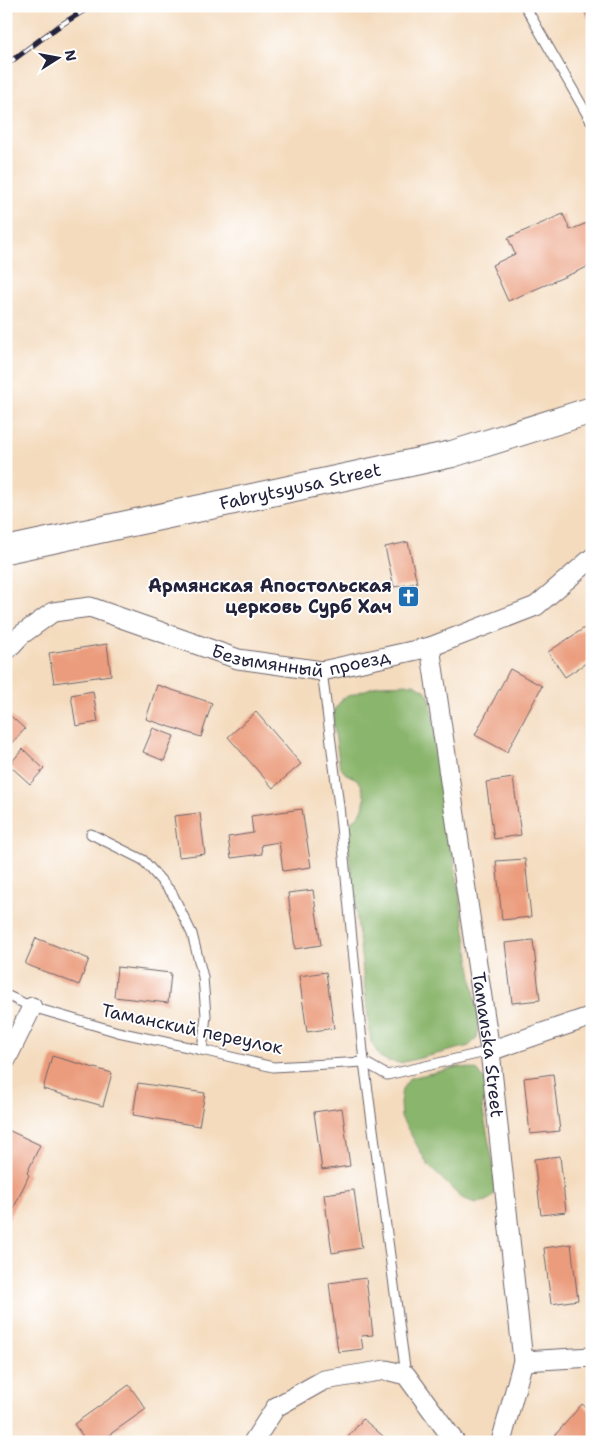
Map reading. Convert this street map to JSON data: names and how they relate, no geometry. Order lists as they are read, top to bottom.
{
  "streets": {
    "main road": ["Fabrytsyusa Street"],
    "street": ["Безымянный проезд", "Tamanska Street"],
    "lane": ["Таманский переулок"]
  },
  "crossings": [
    ["Безымянный проезд", "Tamanska Street"]
  ],
  "places": {
    "church": ["Армянская Апостольская церковь Сурб Хач"]
  },
  "north": "right"
}
